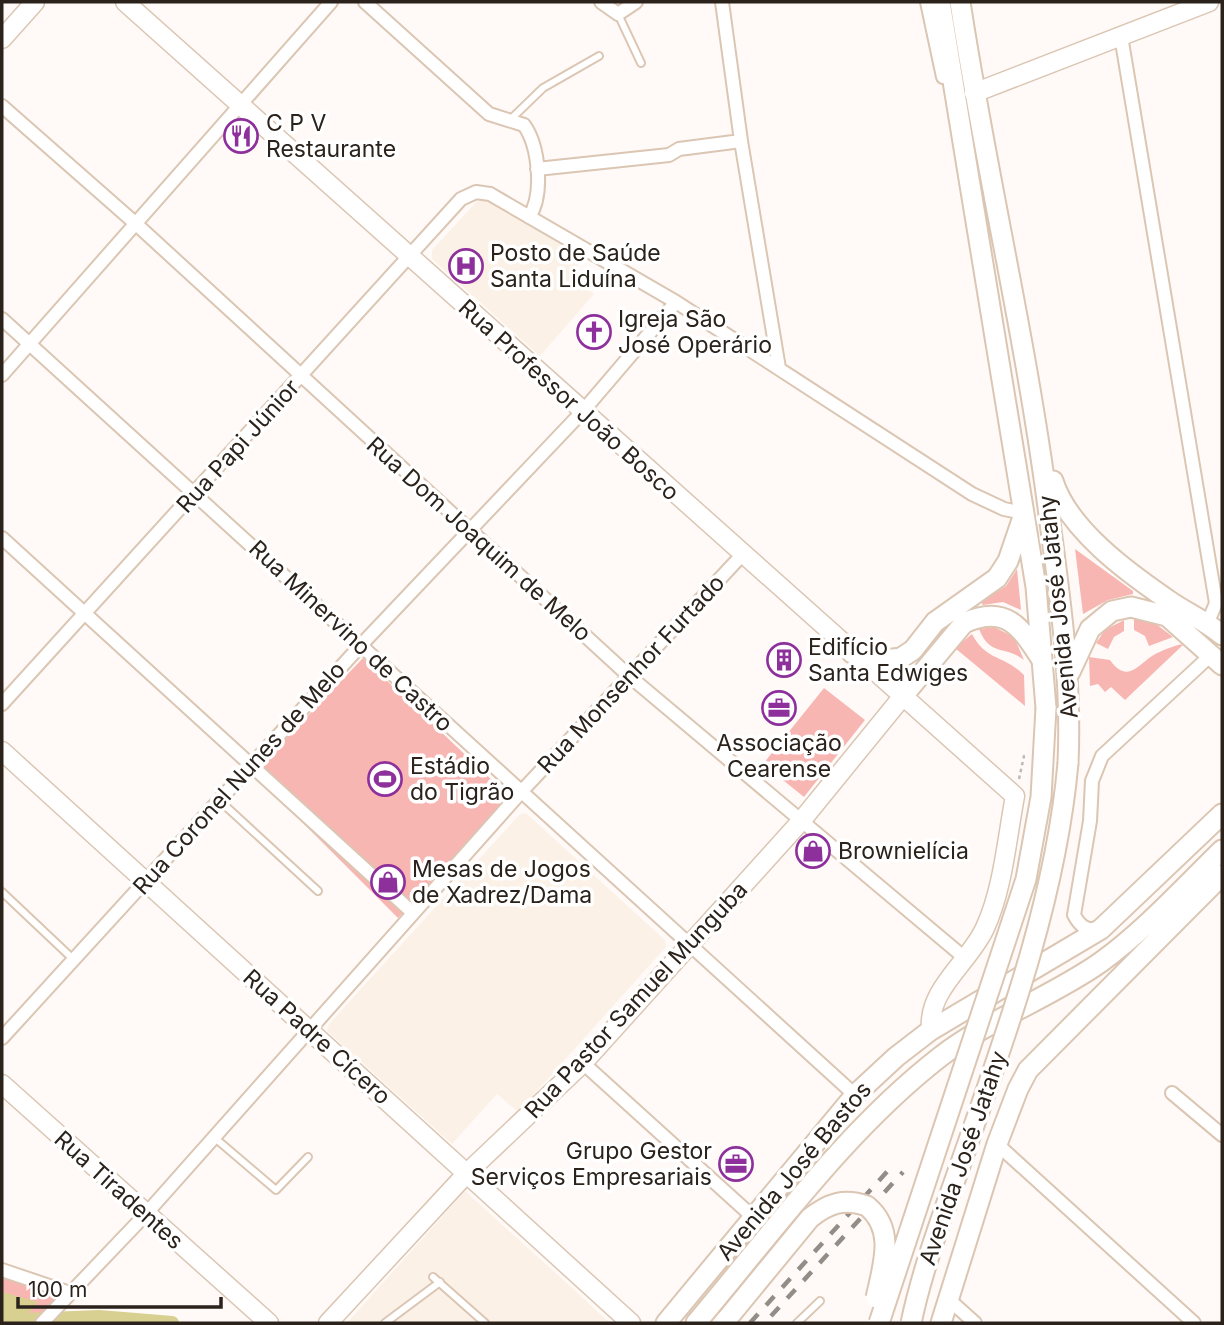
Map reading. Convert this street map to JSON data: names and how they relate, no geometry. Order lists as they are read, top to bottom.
{
  "streets": {
    "main road": ["Avenida José Jatahy", "Avenida José Bastos"],
    "street": [
      "Rua Professor João Bosco",
      "Rua Papi Júnior",
      "Rua Dom Joaquim de Melo",
      "Rua Minervino de Castro",
      "Rua Monsenhor Furtado",
      "Rua Coronel Nunes de Melo",
      "Rua Pastor Samuel Munguba",
      "Rua Padre Cícero",
      "Rua Tiradentes"
    ]
  },
  "crossings": [
    ["Rua Professor João Bosco", "Rua Papi Júnior"],
    ["Rua Professor João Bosco", "Rua Monsenhor Furtado"],
    ["Rua Professor João Bosco", "Rua Coronel Nunes de Melo"],
    ["Rua Professor João Bosco", "Rua Pastor Samuel Munguba"],
    ["Rua Papi Júnior", "Rua Dom Joaquim de Melo"],
    ["Rua Papi Júnior", "Rua Minervino de Castro"],
    ["Rua Dom Joaquim de Melo", "Rua Monsenhor Furtado"],
    ["Rua Dom Joaquim de Melo", "Rua Coronel Nunes de Melo"],
    ["Rua Dom Joaquim de Melo", "Rua Pastor Samuel Munguba"],
    ["Rua Minervino de Castro", "Rua Monsenhor Furtado"],
    ["Rua Minervino de Castro", "Rua Coronel Nunes de Melo"],
    ["Rua Minervino de Castro", "Rua Pastor Samuel Munguba"],
    ["Rua Minervino de Castro", "Avenida José Bastos"],
    ["Rua Monsenhor Furtado", "Rua Padre Cícero"],
    ["Rua Monsenhor Furtado", "Rua Tiradentes"],
    ["Rua Coronel Nunes de Melo", "Rua Padre Cícero"],
    ["Rua Pastor Samuel Munguba", "Rua Padre Cícero"]
  ],
  "places": {
    "restaurant": ["C P V Restaurante"],
    "hospital": ["Posto de Saúde Santa Liduína"],
    "church": ["Igreja São José Operário"],
    "building": ["Edifício Santa Edwiges"],
    "office": ["Associação Cearense", "Grupo Gestor Serviços Empresariais"],
    "sports": ["Estádio do Tigrão"],
    "shop": ["Brownielícia", "Mesas de Jogos de Xadrez/Dama"]
  },
  "scale_bar": "100 m"
}
